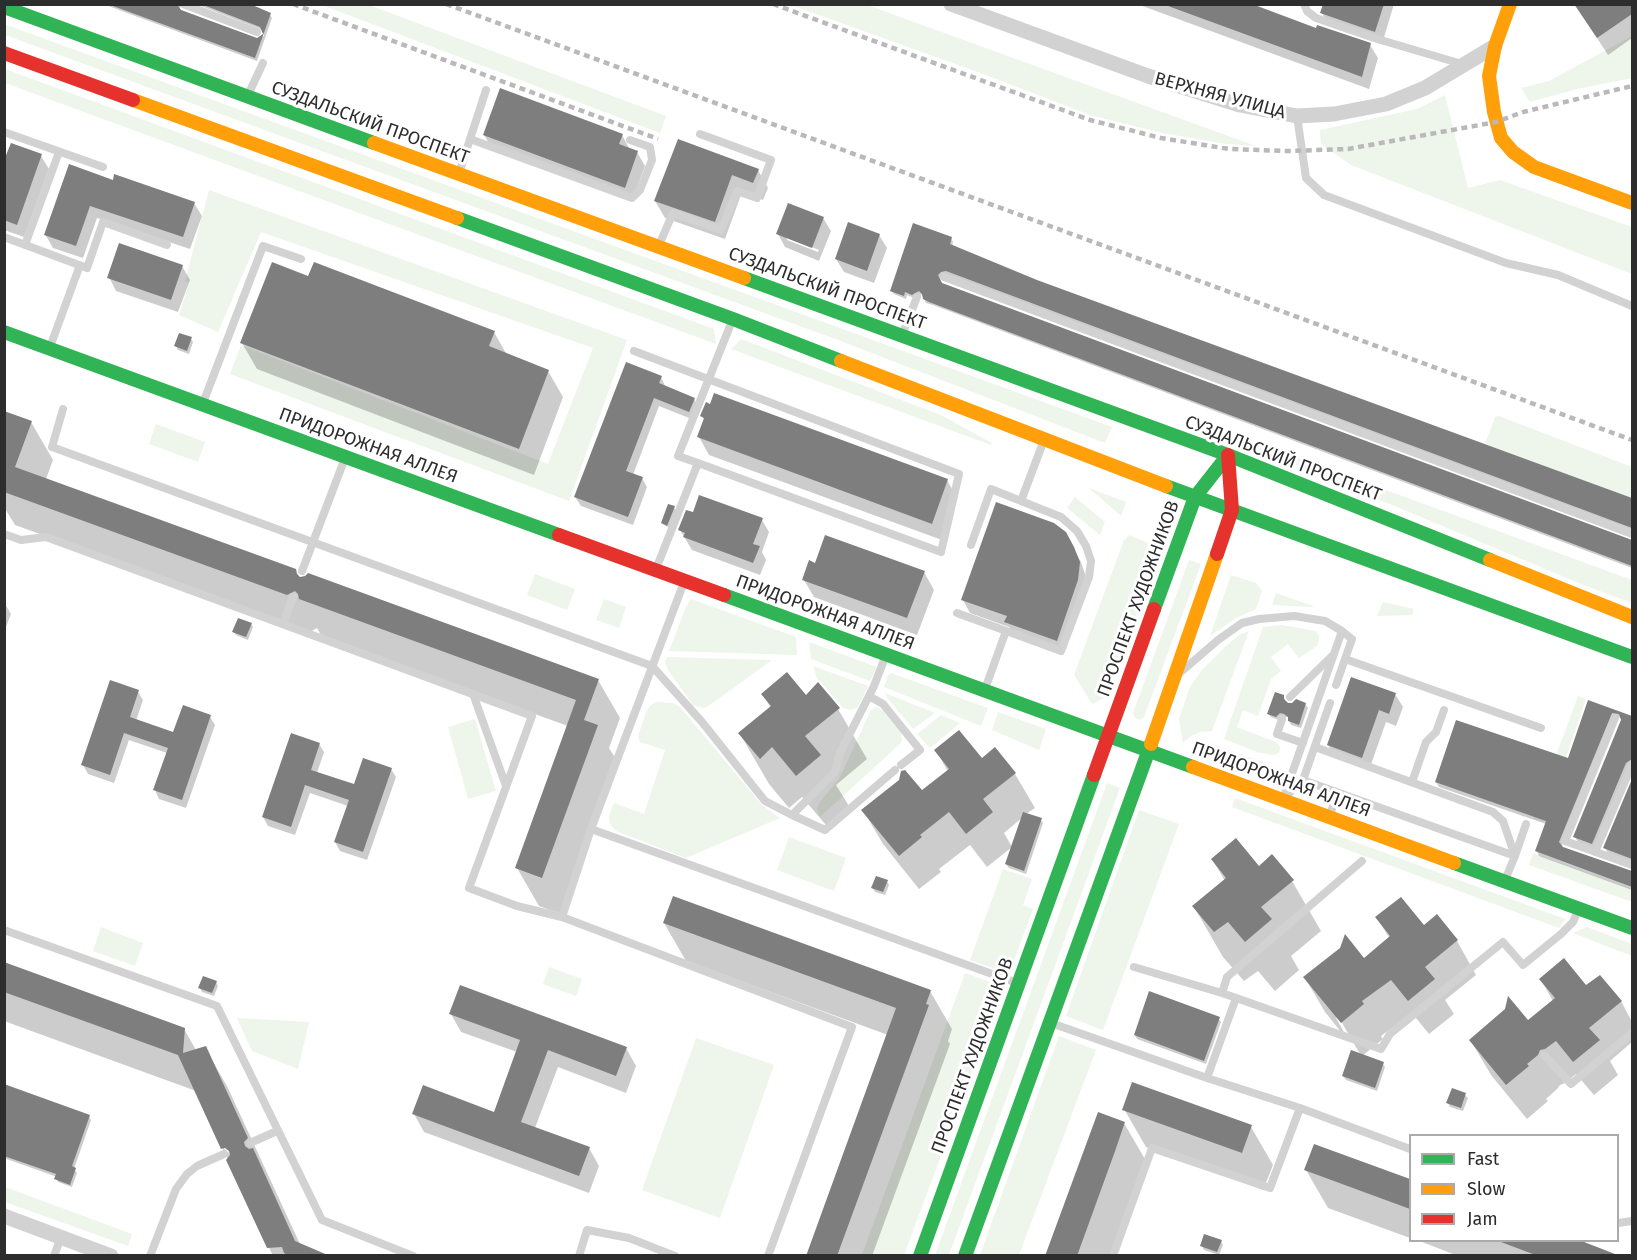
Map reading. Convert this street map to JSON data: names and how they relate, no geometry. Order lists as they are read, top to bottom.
{
  "streets": {
    "street": [
      "ВЕРХНЯЯ УЛИЦА",
      "СУЗДАЛЬСКИЙ ПРОСПЕКТ",
      "ПРИДОРОЖНАЯ АЛЛЕЯ",
      "ПРОСПЕКТ ХУДОЖНИКОВ"
    ]
  },
  "crossings": [
    ["СУЗДАЛЬСКИЙ ПРОСПЕКТ", "ПРОСПЕКТ ХУДОЖНИКОВ"],
    ["ПРИДОРОЖНАЯ АЛЛЕЯ", "ПРОСПЕКТ ХУДОЖНИКОВ"]
  ],
  "legend": ["Fast", "Slow", "Jam"]
}
